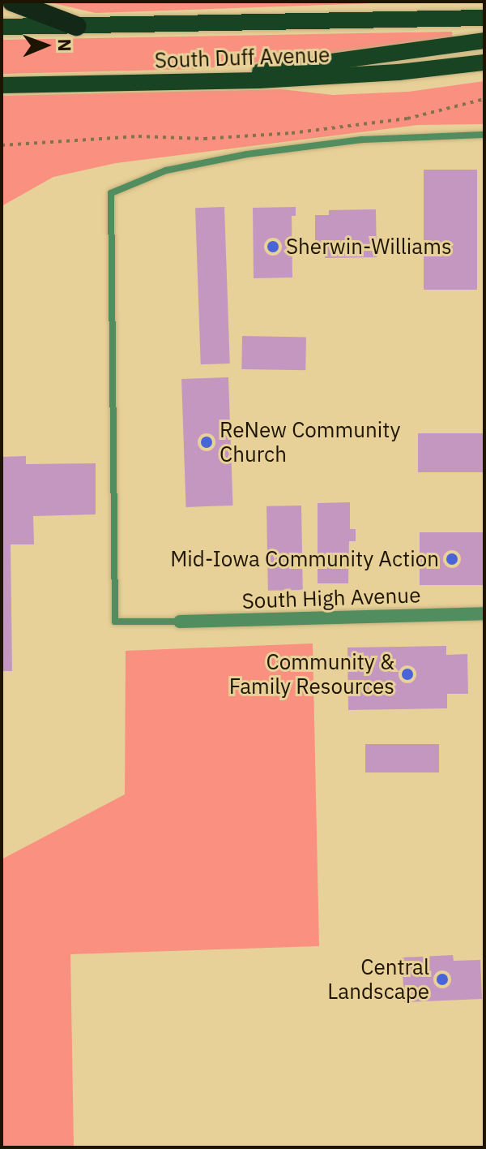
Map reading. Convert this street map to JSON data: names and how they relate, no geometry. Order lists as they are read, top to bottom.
{
  "streets": {
    "main road": ["South Duff Avenue"],
    "street": ["South High Avenue"]
  },
  "places": [
    "Sherwin-Williams",
    "ReNew Community Church",
    "Mid-Iowa Community Action",
    "Community & Family Resources",
    "Central Landscape"
  ],
  "north": "right"
}
